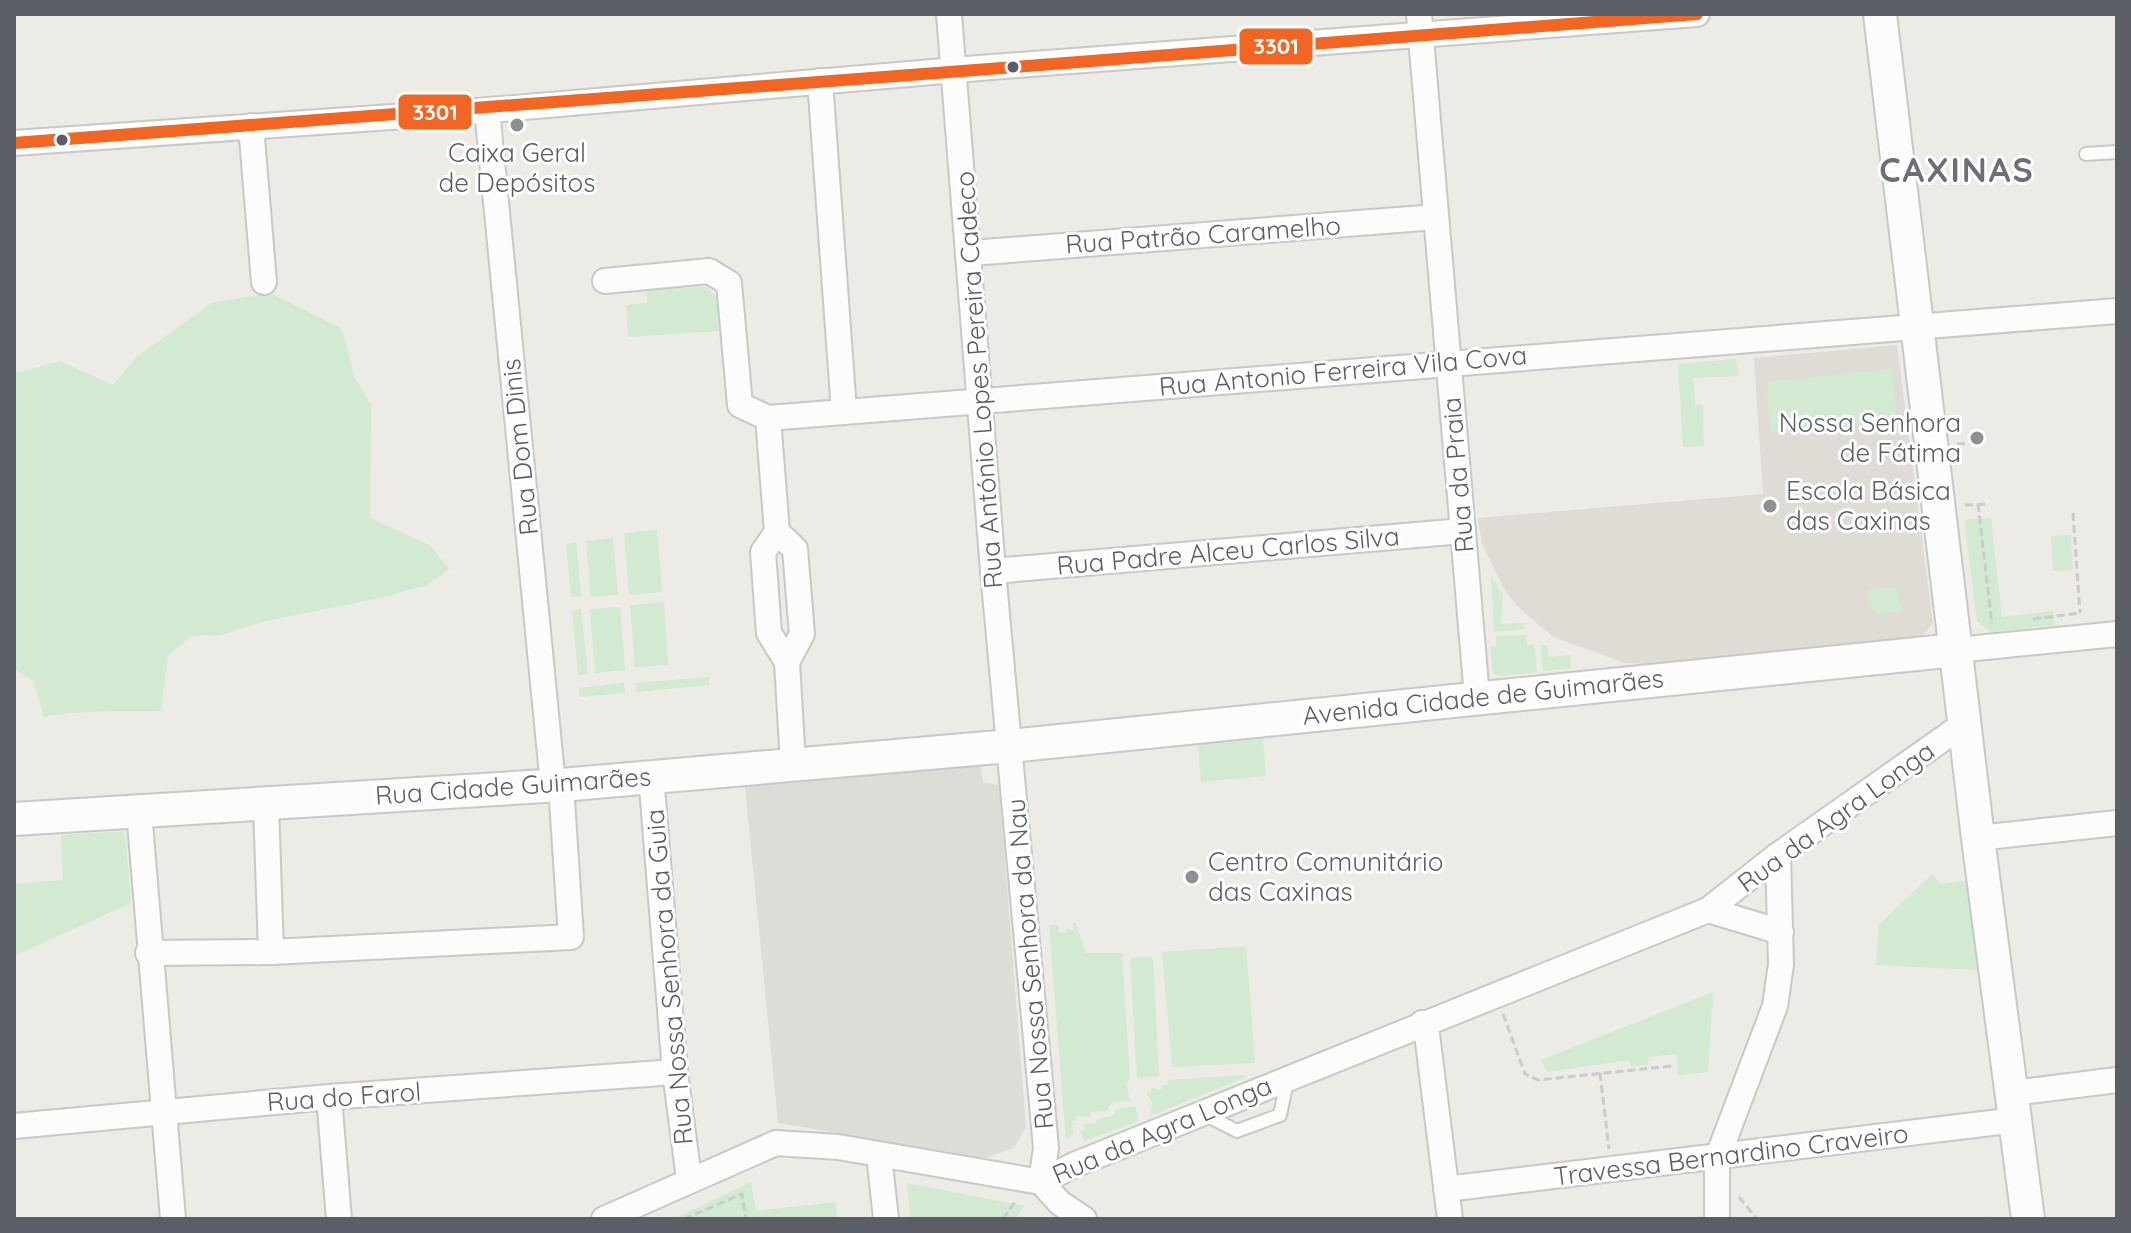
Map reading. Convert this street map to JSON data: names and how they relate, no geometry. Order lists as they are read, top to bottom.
{
  "streets": {
    "street": [
      "Rua Patrão Caramelho",
      "Rua Antonio Ferreira Vila Cova",
      "Rua António Lopes Pereira Cadeco",
      "Rua Dom Dinis",
      "Rua da Praia",
      "Rua Padre Alceu Carlos Silva",
      "Avenida Cidade de Guimarães",
      "Rua Cidade Guimarães",
      "Rua da Agra Longa",
      "Rua Nossa Senhora da Nau",
      "Rua Nossa Senhora da Guia",
      "Rua do Farol",
      "Travessa Bernardino Craveiro"
    ]
  },
  "crossings": [
    ["Rua Patrão Caramelho", "Rua António Lopes Pereira Cadeco"],
    ["Rua Patrão Caramelho", "Rua da Praia"],
    ["Rua Antonio Ferreira Vila Cova", "Rua António Lopes Pereira Cadeco"],
    ["Rua Antonio Ferreira Vila Cova", "Rua da Praia"],
    ["Rua António Lopes Pereira Cadeco", "Rua Padre Alceu Carlos Silva"],
    ["Rua António Lopes Pereira Cadeco", "Avenida Cidade de Guimarães"],
    ["Rua António Lopes Pereira Cadeco", "Rua Cidade Guimarães"],
    ["Rua António Lopes Pereira Cadeco", "Rua Nossa Senhora da Nau"],
    ["Rua Dom Dinis", "Rua Cidade Guimarães"],
    ["Rua da Praia", "Rua Padre Alceu Carlos Silva"],
    ["Rua da Praia", "Avenida Cidade de Guimarães"],
    ["Avenida Cidade de Guimarães", "Rua Cidade Guimarães"],
    ["Avenida Cidade de Guimarães", "Rua Nossa Senhora da Nau"],
    ["Rua Cidade Guimarães", "Rua Nossa Senhora da Nau"],
    ["Rua Cidade Guimarães", "Rua Nossa Senhora da Guia"],
    ["Rua da Agra Longa", "Rua Nossa Senhora da Nau"],
    ["Rua da Agra Longa", "Rua Nossa Senhora da Guia"],
    ["Rua Nossa Senhora da Guia", "Rua do Farol"]
  ],
  "districts": ["CAXINAS"],
  "places": [
    "Caixa Geral de Depósitos",
    "Nossa Senhora de Fátima",
    "Escola Básica das Caxinas",
    "Centro Comunitário das Caxinas"
  ],
  "lines": ["transit line 3301"]
}
